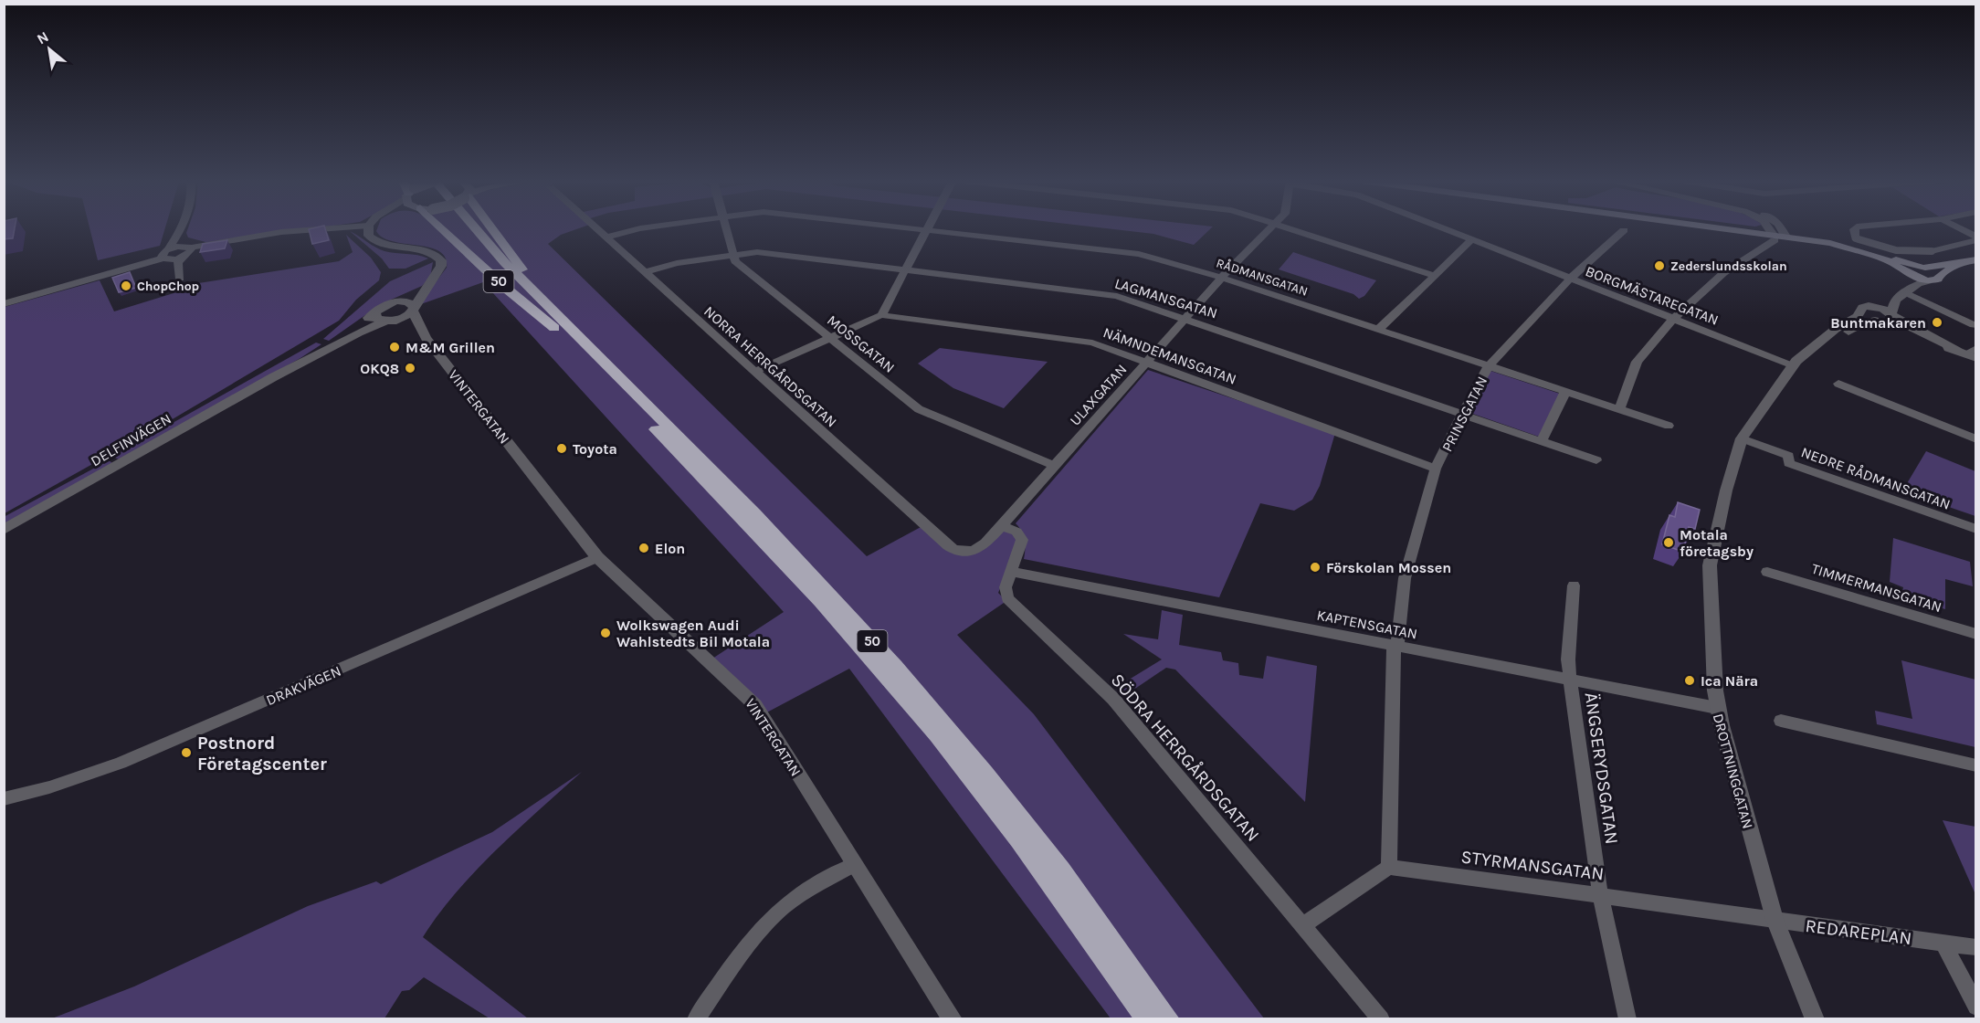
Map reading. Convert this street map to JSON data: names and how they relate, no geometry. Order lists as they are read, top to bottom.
{
  "streets": {
    "highway": ["50"],
    "street": [
      "RÅDMANSGATAN",
      "BORGMÄSTAREGATAN",
      "LAGMANSGATAN",
      "MOSSGATAN",
      "NÄMNDEMANSGATAN",
      "NORRA HERRGÅRDSGATAN",
      "ULAXGATAN",
      "VINTERGATAN",
      "PRINSGATAN",
      "DELFINVÄGEN",
      "NEDRE RÅDMANSGATAN",
      "TIMMERMANSGATAN",
      "KAPTENSGATAN",
      "DRAKVÄGEN",
      "SÖDRA HERRGÅRDSGATAN",
      "ÄNGSERYDSGATAN",
      "DROTTNINGGATAN",
      "STYRMANSGATAN",
      "REDAREPLAN"
    ]
  },
  "crossings": [
    ["RÅDMANSGATAN", "NORRA HERRGÅRDSGATAN"],
    ["RÅDMANSGATAN", "ULAXGATAN"],
    ["RÅDMANSGATAN", "PRINSGATAN"],
    ["BORGMÄSTAREGATAN", "PRINSGATAN"],
    ["BORGMÄSTAREGATAN", "DROTTNINGGATAN"],
    ["LAGMANSGATAN", "MOSSGATAN"],
    ["LAGMANSGATAN", "NORRA HERRGÅRDSGATAN"],
    ["LAGMANSGATAN", "ULAXGATAN"],
    ["LAGMANSGATAN", "PRINSGATAN"],
    ["MOSSGATAN", "ULAXGATAN"],
    ["NÄMNDEMANSGATAN", "ULAXGATAN"],
    ["NÄMNDEMANSGATAN", "PRINSGATAN"],
    ["NORRA HERRGÅRDSGATAN", "ULAXGATAN"],
    ["ULAXGATAN", "SÖDRA HERRGÅRDSGATAN"],
    ["VINTERGATAN", "DELFINVÄGEN"],
    ["VINTERGATAN", "DRAKVÄGEN"],
    ["PRINSGATAN", "KAPTENSGATAN"],
    ["PRINSGATAN", "STYRMANSGATAN"],
    ["NEDRE RÅDMANSGATAN", "DROTTNINGGATAN"],
    ["KAPTENSGATAN", "SÖDRA HERRGÅRDSGATAN"],
    ["KAPTENSGATAN", "ÄNGSERYDSGATAN"],
    ["KAPTENSGATAN", "DROTTNINGGATAN"],
    ["ÄNGSERYDSGATAN", "STYRMANSGATAN"],
    ["DROTTNINGGATAN", "STYRMANSGATAN"],
    ["DROTTNINGGATAN", "REDAREPLAN"],
    ["STYRMANSGATAN", "REDAREPLAN"]
  ],
  "places": [
    "Zederslundsskolan",
    "ChopChop",
    "Buntmakaren",
    "M&M Grillen",
    "OKQ8",
    "Toyota",
    "Motala företagsby",
    "Elon",
    "Förskolan Mossen",
    "Wolkswagen Audi Wahlstedts Bil Motala",
    "Ica Nära",
    "Postnord Företagscenter"
  ],
  "north": "top left"
}
